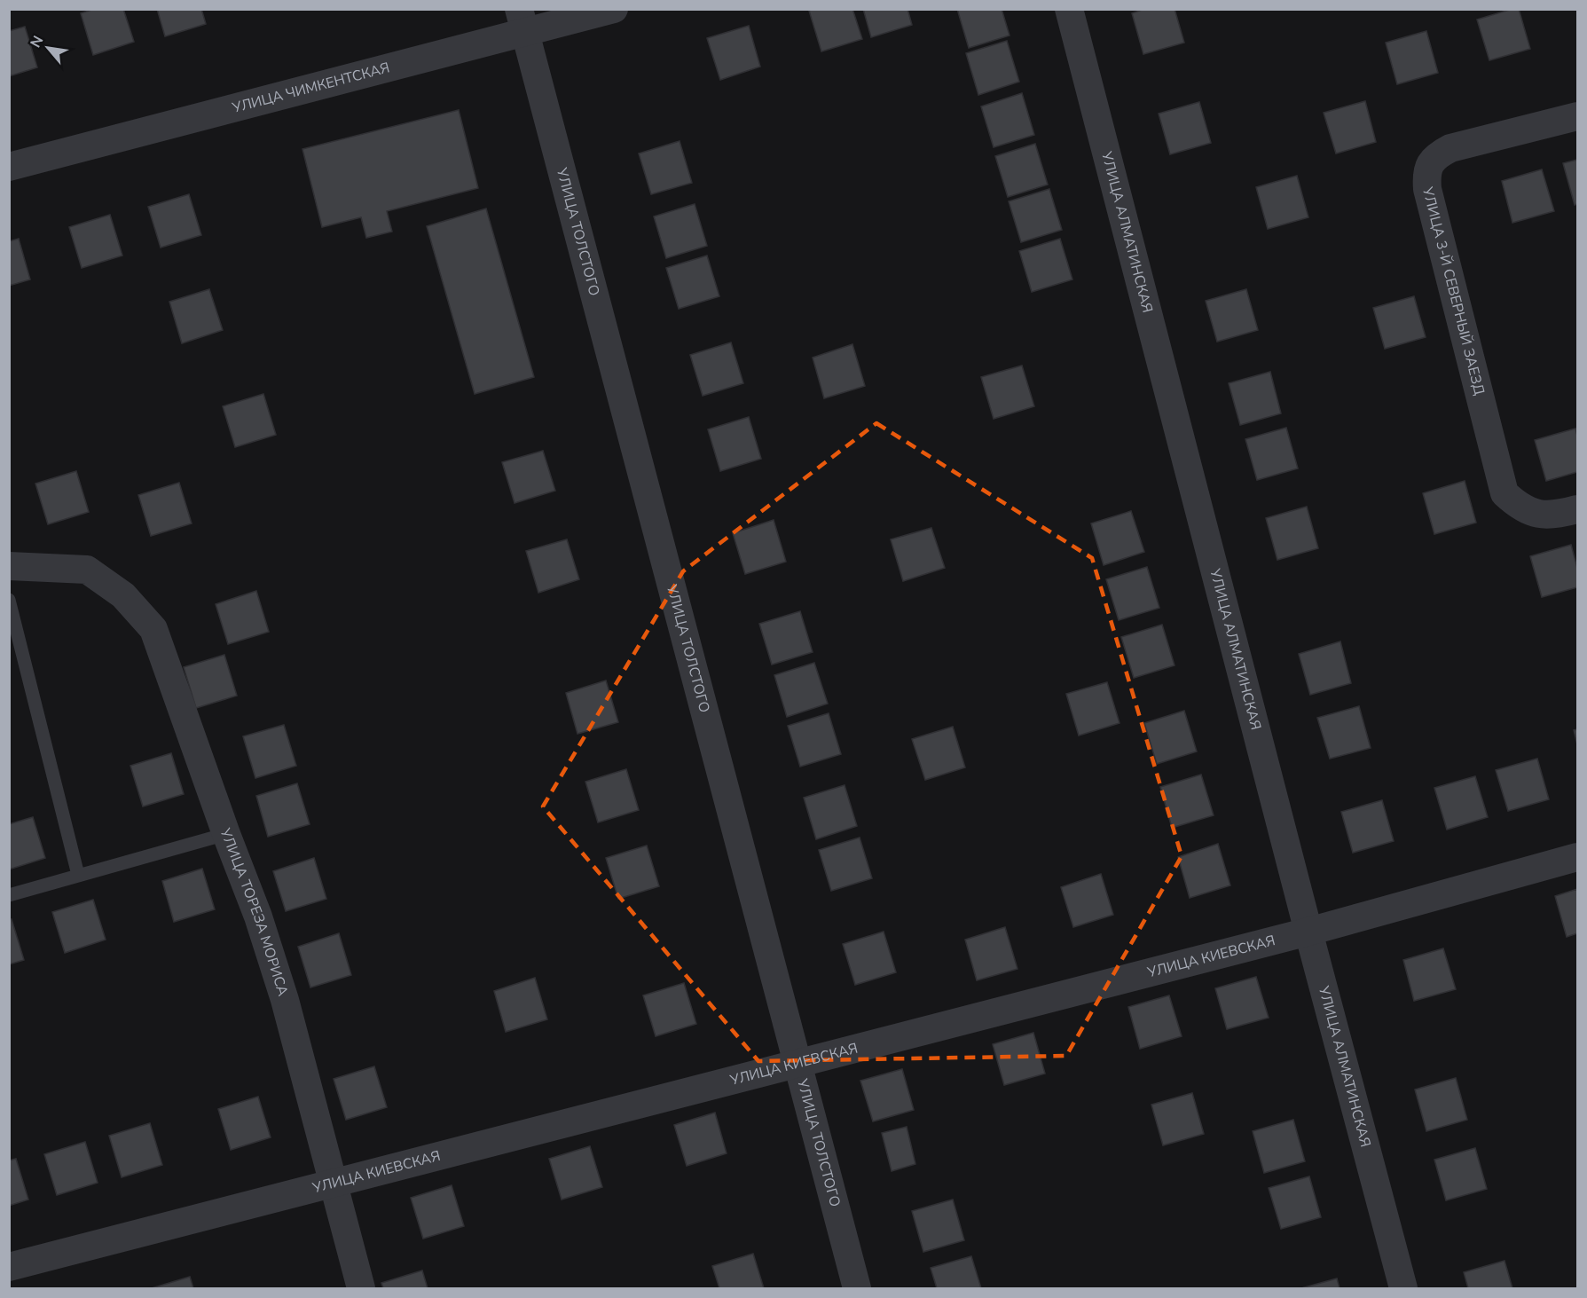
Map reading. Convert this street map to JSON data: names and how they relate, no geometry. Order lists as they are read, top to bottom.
{
  "streets": {
    "street": [
      "УЛИЦА ЧИМКЕНТСКАЯ",
      "УЛИЦА АЛМАТИНСКАЯ",
      "УЛИЦА ТОЛСТОГО",
      "УЛИЦА 3-Й СЕВЕРНЫЙ ЗАЕЗД",
      "УЛИЦА ТОРЕЗА МОРИСА",
      "УЛИЦА КИЕВСКАЯ"
    ]
  },
  "crossings": [
    ["УЛИЦА ЧИМКЕНТСКАЯ", "УЛИЦА ТОЛСТОГО"],
    ["УЛИЦА АЛМАТИНСКАЯ", "УЛИЦА КИЕВСКАЯ"],
    ["УЛИЦА ТОЛСТОГО", "УЛИЦА КИЕВСКАЯ"],
    ["УЛИЦА ТОРЕЗА МОРИСА", "УЛИЦА КИЕВСКАЯ"]
  ],
  "north": "top left"
}
